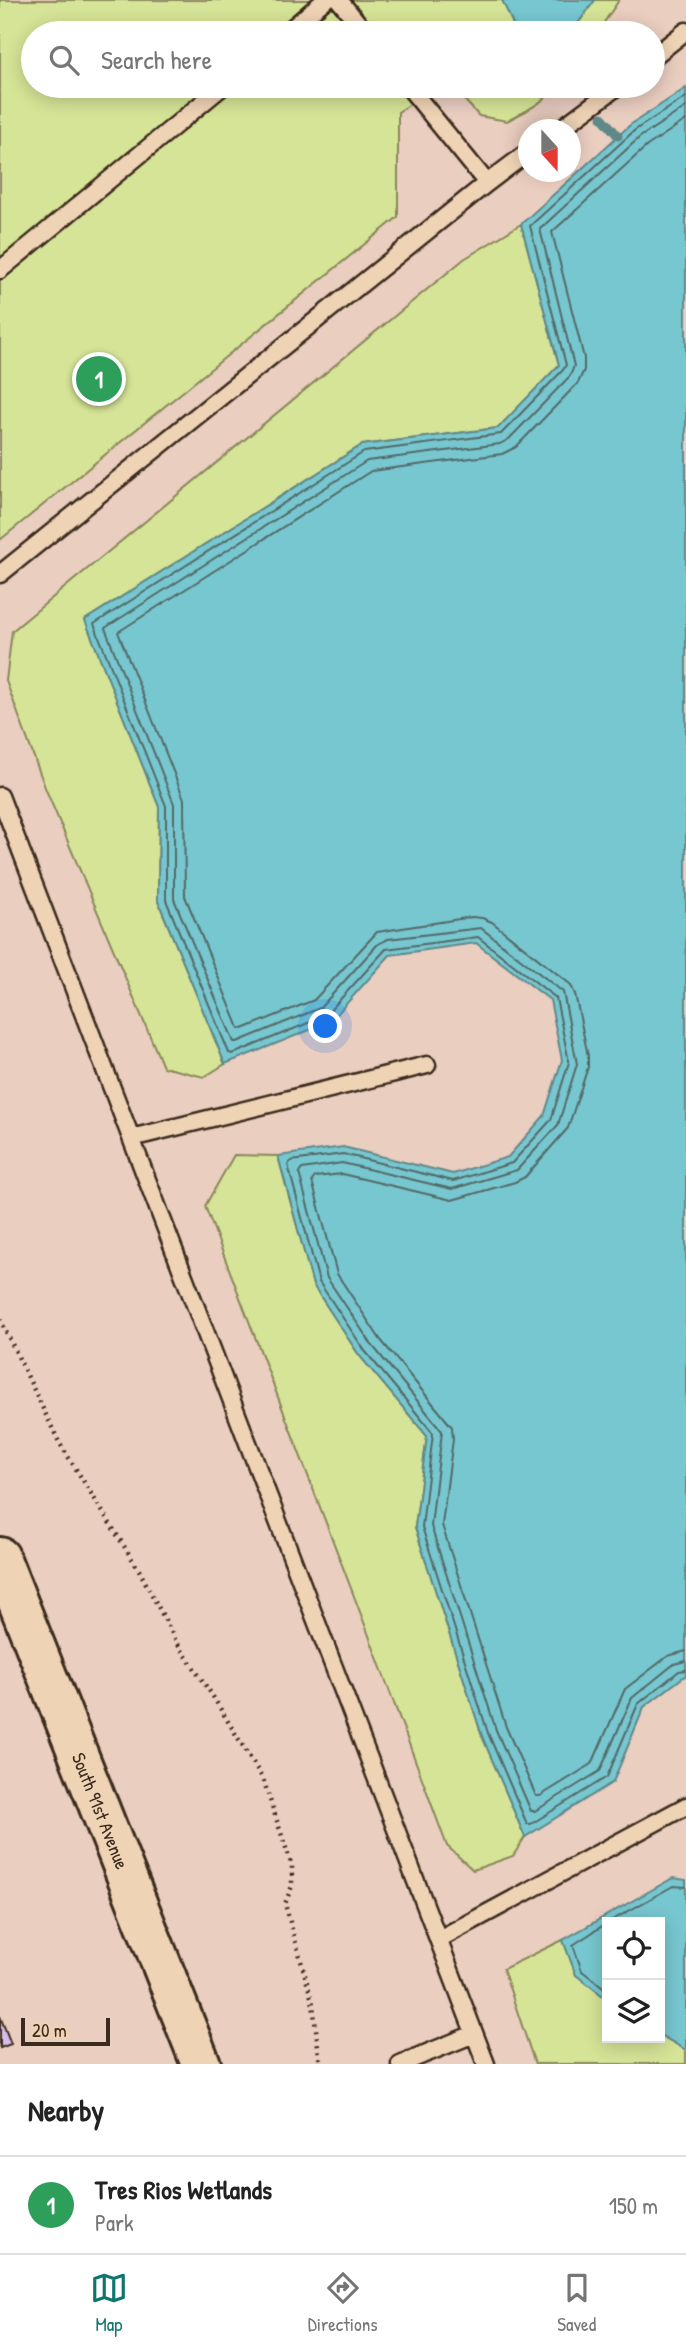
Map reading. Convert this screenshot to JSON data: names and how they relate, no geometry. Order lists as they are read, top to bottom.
{
  "streets": {
    "main road": ["South 91st Avenue"]
  },
  "scale_bar": "20 m",
  "north": "bottom",
  "page": {
    "search": "Search here",
    "pins": "1",
    "scale": "20 m",
    "heading": "Nearby",
    "list": [
      {
        "mark": "1",
        "name": "Tres Rios Wetlands",
        "note": "Park",
        "value": "150 m"
      }
    ],
    "nav": ["Map", "Directions", "Saved"]
  }
}
